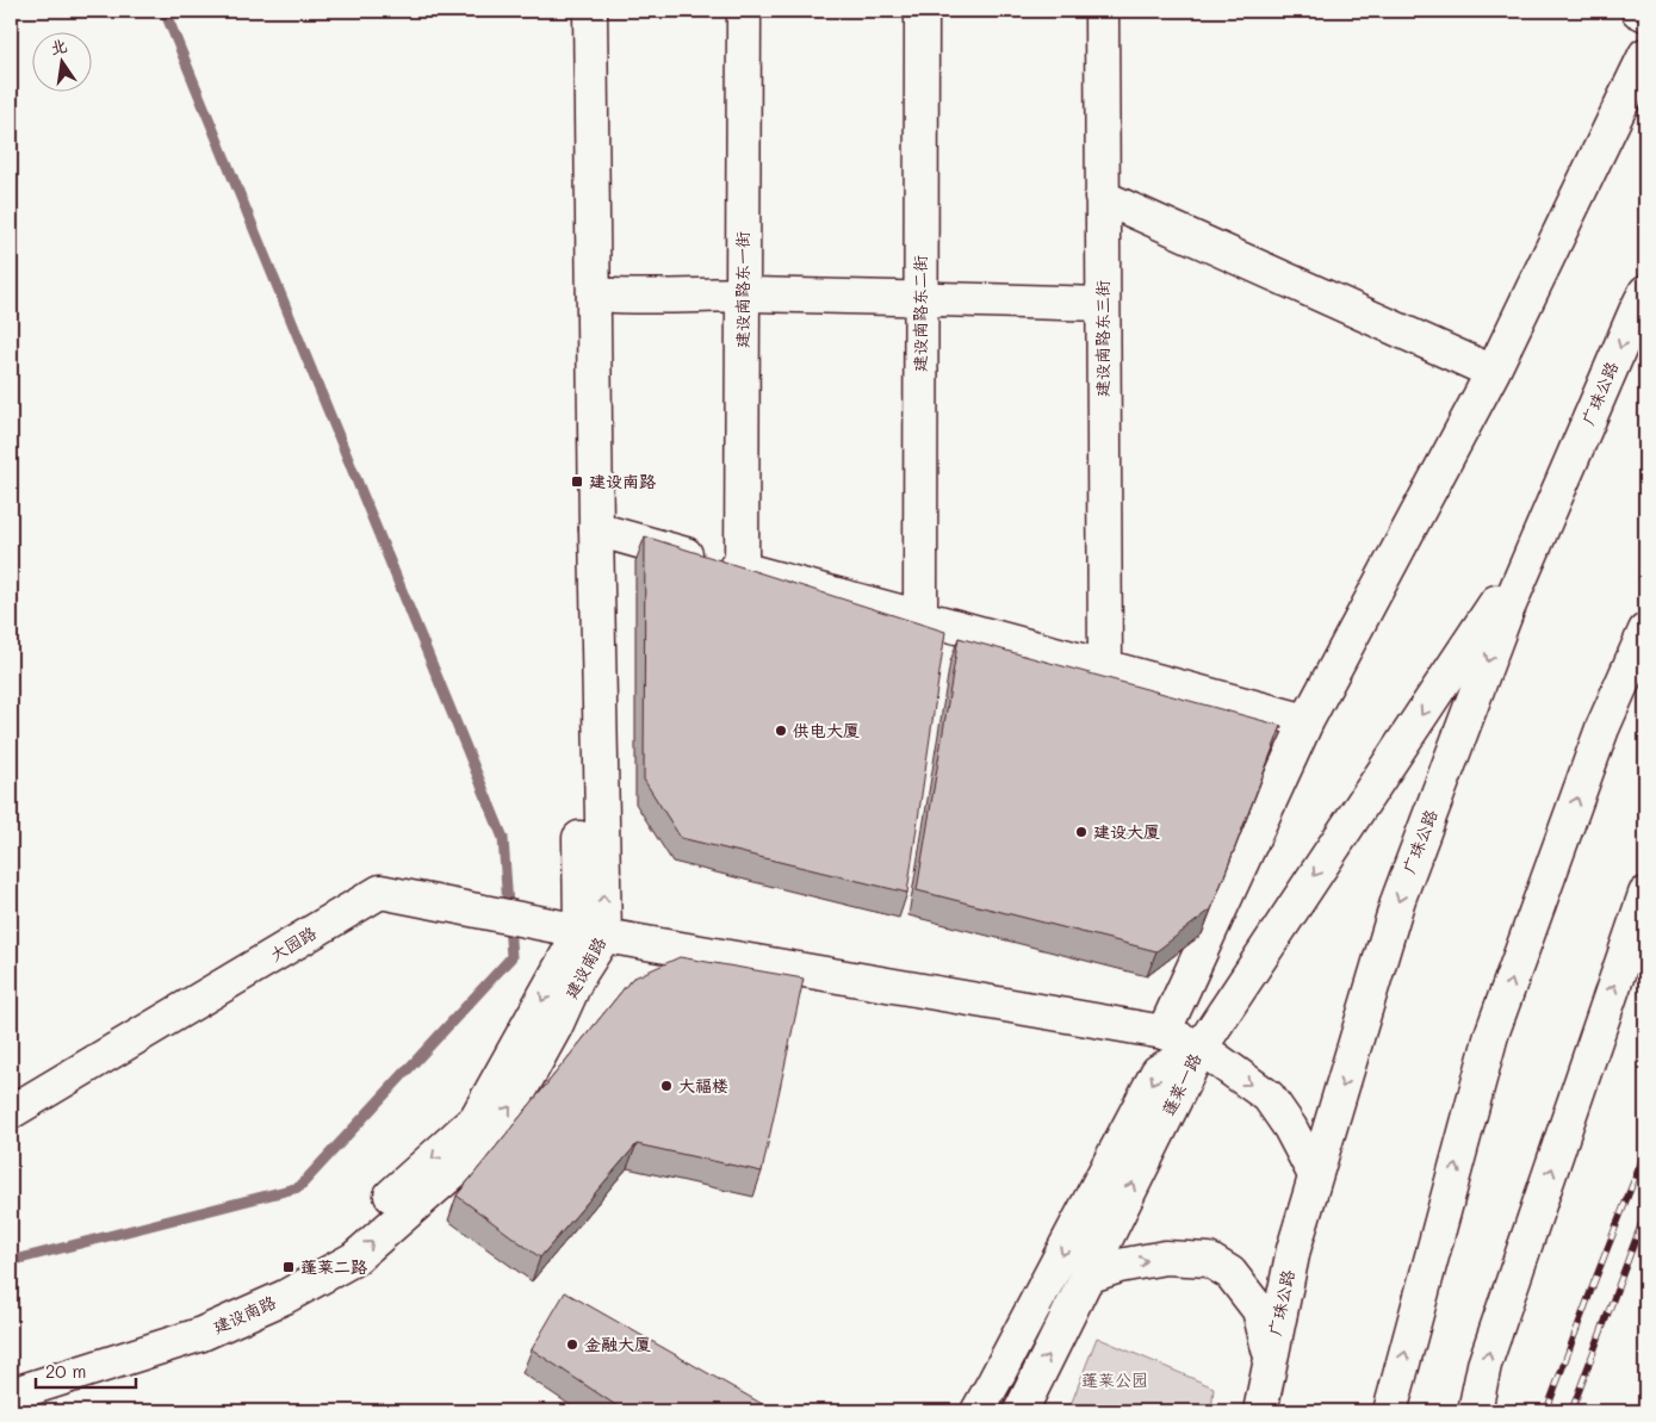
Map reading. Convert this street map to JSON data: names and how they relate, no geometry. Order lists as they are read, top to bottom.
{
  "streets": {
    "main road": [
      "建设南路东一街",
      "建设南路东二街",
      "建设南路东三街",
      "广珠公路",
      "大园路",
      "建设南路",
      "蓬莱一路"
    ]
  },
  "crossings": [
    ["广珠公路", "大园路"],
    ["大园路", "建设南路"],
    ["大园路", "蓬莱一路"]
  ],
  "parks": ["蓬莱公园"],
  "places": {
    "transit": ["建设南路", "蓬莱二路"],
    "other": [
      "供电大厦",
      "建设大厦",
      "大福楼",
      "金融大厦"
    ]
  },
  "scale_bar": "20 m",
  "north": "top"
}
